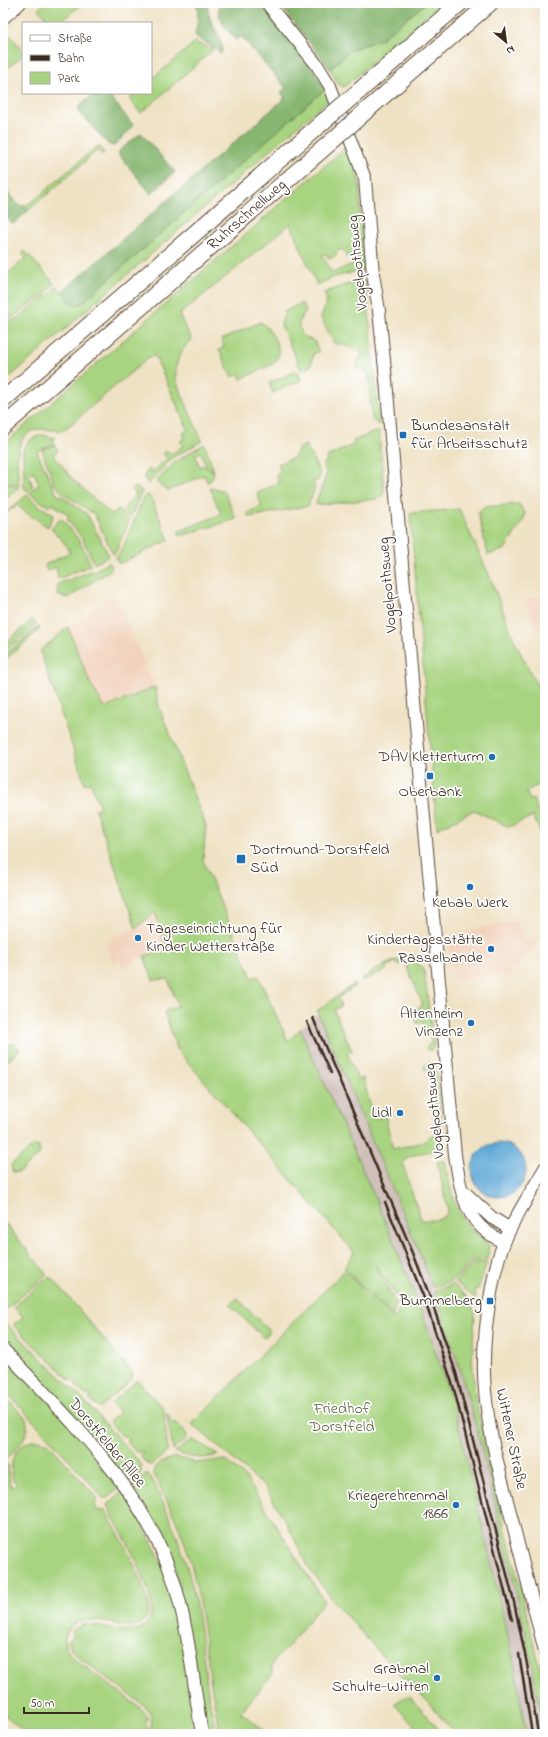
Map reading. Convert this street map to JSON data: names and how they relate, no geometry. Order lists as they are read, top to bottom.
{
  "streets": {
    "highway": ["Ruhrschnellweg"],
    "street": ["Vogelpothsweg", "Wittener Straße", "Dorstfelder Allee"]
  },
  "crossings": [
    ["Vogelpothsweg", "Wittener Straße"]
  ],
  "parks": ["Friedhof Dorstfeld"],
  "places": {
    "transit": [
      "Bundesanstalt für Arbeitsschutz",
      "Oberbank",
      "Dortmund-Dorstfeld Süd",
      "Bummelberg"
    ],
    "other": [
      "DAV Kletterturm",
      "Kebab Werk",
      "Tageseinrichtung für Kinder Wetterstraße",
      "Kindertagesstätte Rasselbande",
      "Altenheim Vinzenz",
      "Lidl",
      "Kriegerehrenmal 1866",
      "Grabmal Schulte-Witten"
    ]
  },
  "legend": ["Straße", "Bahn", "Park"],
  "scale_bar": "50 m",
  "north": "bottom right"
}
